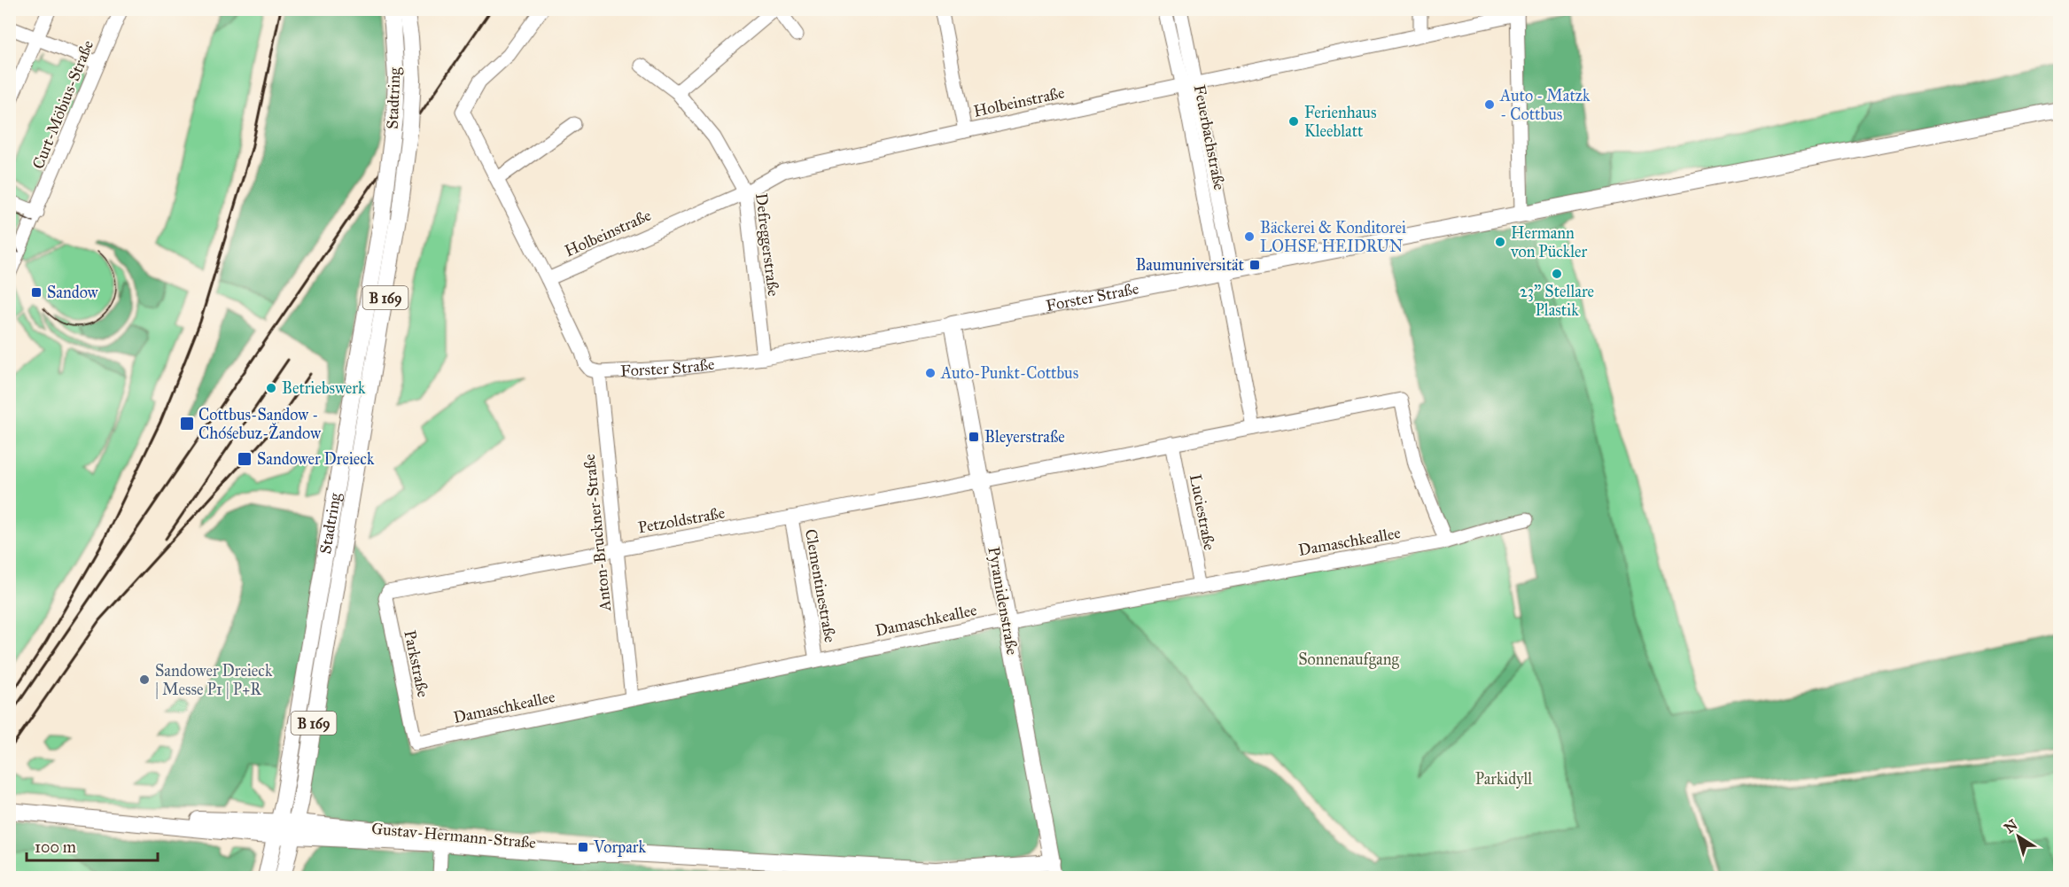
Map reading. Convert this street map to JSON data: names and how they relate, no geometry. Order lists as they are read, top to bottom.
{
  "streets": {
    "main road": [
      "Stadtring",
      "Forster Straße",
      "B 169",
      "Pyramidenstraße",
      "Gustav-Hermann-Straße"
    ],
    "street": [
      "Holbeinstraße",
      "Curt-Möbius-Straße",
      "Feuerbachstraße",
      "Defreggerstraße",
      "Luciestraße",
      "Petzoldstraße",
      "Anton-Bruckner-Straße",
      "Damaschkeallee",
      "Clementinestraße",
      "Parkstraße"
    ]
  },
  "crossings": [
    ["Stadtring", "Gustav-Hermann-Straße"],
    ["Holbeinstraße", "Feuerbachstraße"],
    ["Holbeinstraße", "Defreggerstraße"],
    ["Holbeinstraße", "Anton-Bruckner-Straße"],
    ["Feuerbachstraße", "Forster Straße"],
    ["Defreggerstraße", "Forster Straße"],
    ["Forster Straße", "Anton-Bruckner-Straße"],
    ["Forster Straße", "Pyramidenstraße"],
    ["Luciestraße", "Damaschkeallee"],
    ["Petzoldstraße", "Anton-Bruckner-Straße"],
    ["Petzoldstraße", "Clementinestraße"],
    ["Petzoldstraße", "Pyramidenstraße"],
    ["Petzoldstraße", "Parkstraße"],
    ["Anton-Bruckner-Straße", "Damaschkeallee"],
    ["Damaschkeallee", "Clementinestraße"],
    ["Damaschkeallee", "Pyramidenstraße"],
    ["Damaschkeallee", "Parkstraße"],
    ["Pyramidenstraße", "Gustav-Hermann-Straße"]
  ],
  "parks": ["Sonnenaufgang", "Parkidyll"],
  "places": {
    "other": [
      "Auto - Matzk - Cottbus",
      "Ferienhaus Kleeblatt",
      "Bäckerei & Konditorei LOHSE HEIDRUN",
      "Hermann von Pückler",
      "23\" Stellare Plastik",
      "Auto-Punkt-Cottbus",
      "Betriebswerk",
      "Sandower Dreieck | Messe P1 | P+R"
    ],
    "transit": [
      "Baumuniversität",
      "Sandow",
      "Cottbus-Sandow - Chóśebuz-Žandow",
      "Bleyerstraße",
      "Sandower Dreieck",
      "Vorpark"
    ]
  },
  "scale_bar": "100 m",
  "north": "top left"
}
